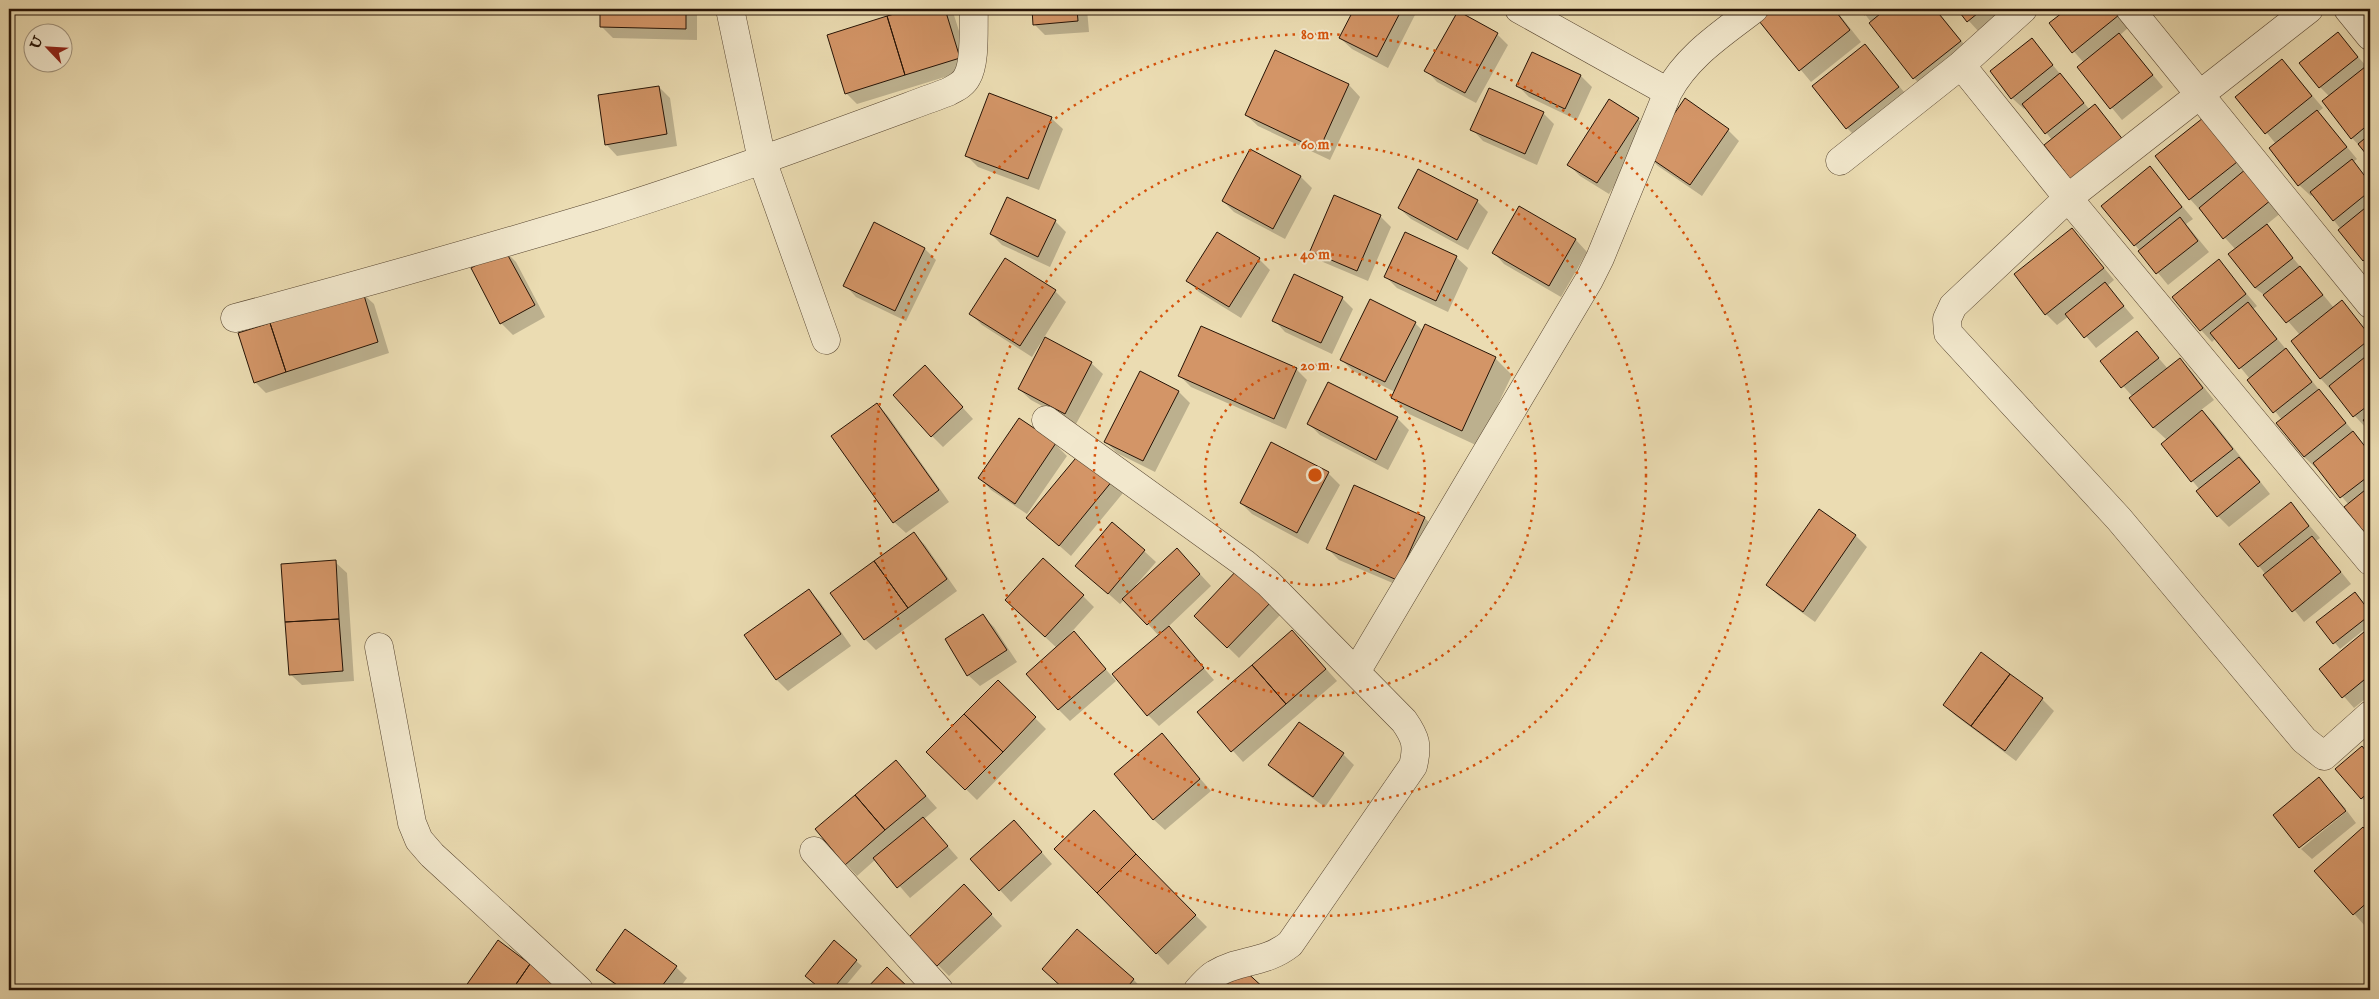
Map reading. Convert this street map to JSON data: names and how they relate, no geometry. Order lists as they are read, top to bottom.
{
  "north": "top left",
  "rings": [
    "80 m",
    "60 m",
    "40 m",
    "20 m"
  ]
}
